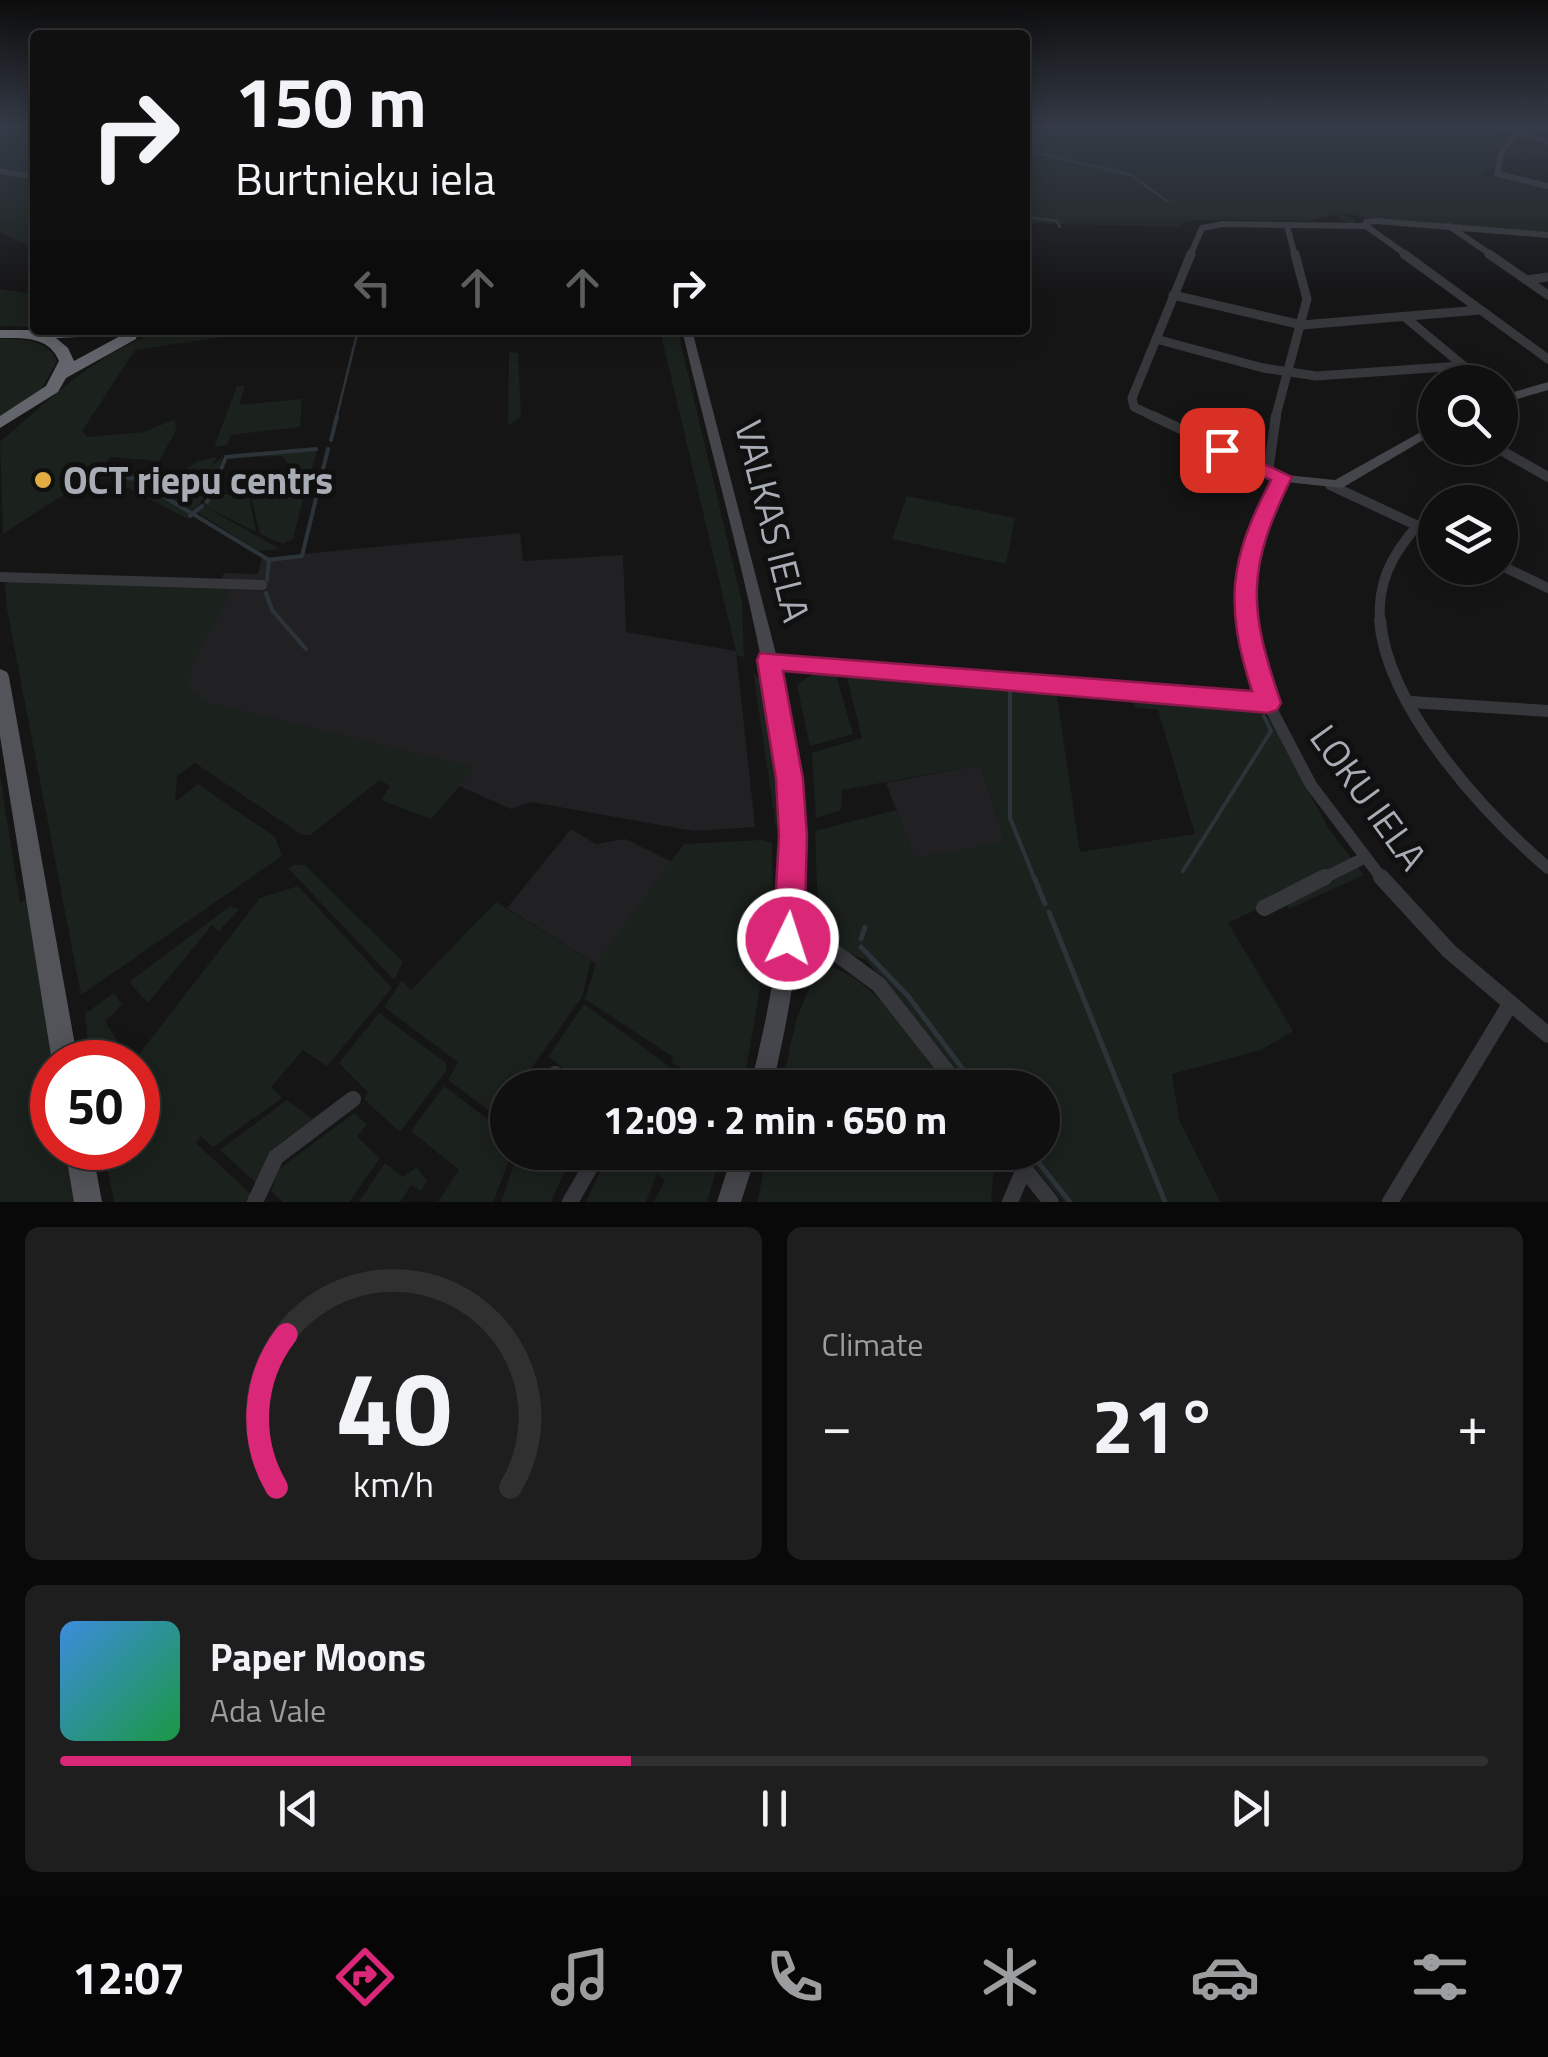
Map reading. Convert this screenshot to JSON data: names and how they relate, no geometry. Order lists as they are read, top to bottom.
{
  "streets": {
    "street": ["VALKAS IELA", "LOKU IELA"]
  },
  "places": ["OCT riepu centrs"],
  "page": {
    "turn": ["150 m", "Burtnieku iela"],
    "limit": "50",
    "trip": "12:09 · 2 min · 650 m",
    "tile": "Climate",
    "heat": ["−", "21°", "+"],
    "song": ["Paper Moons", "Ada Vale"],
    "tabs": "12:07",
    "gauge": ["40", "km/h"]
  }
}
